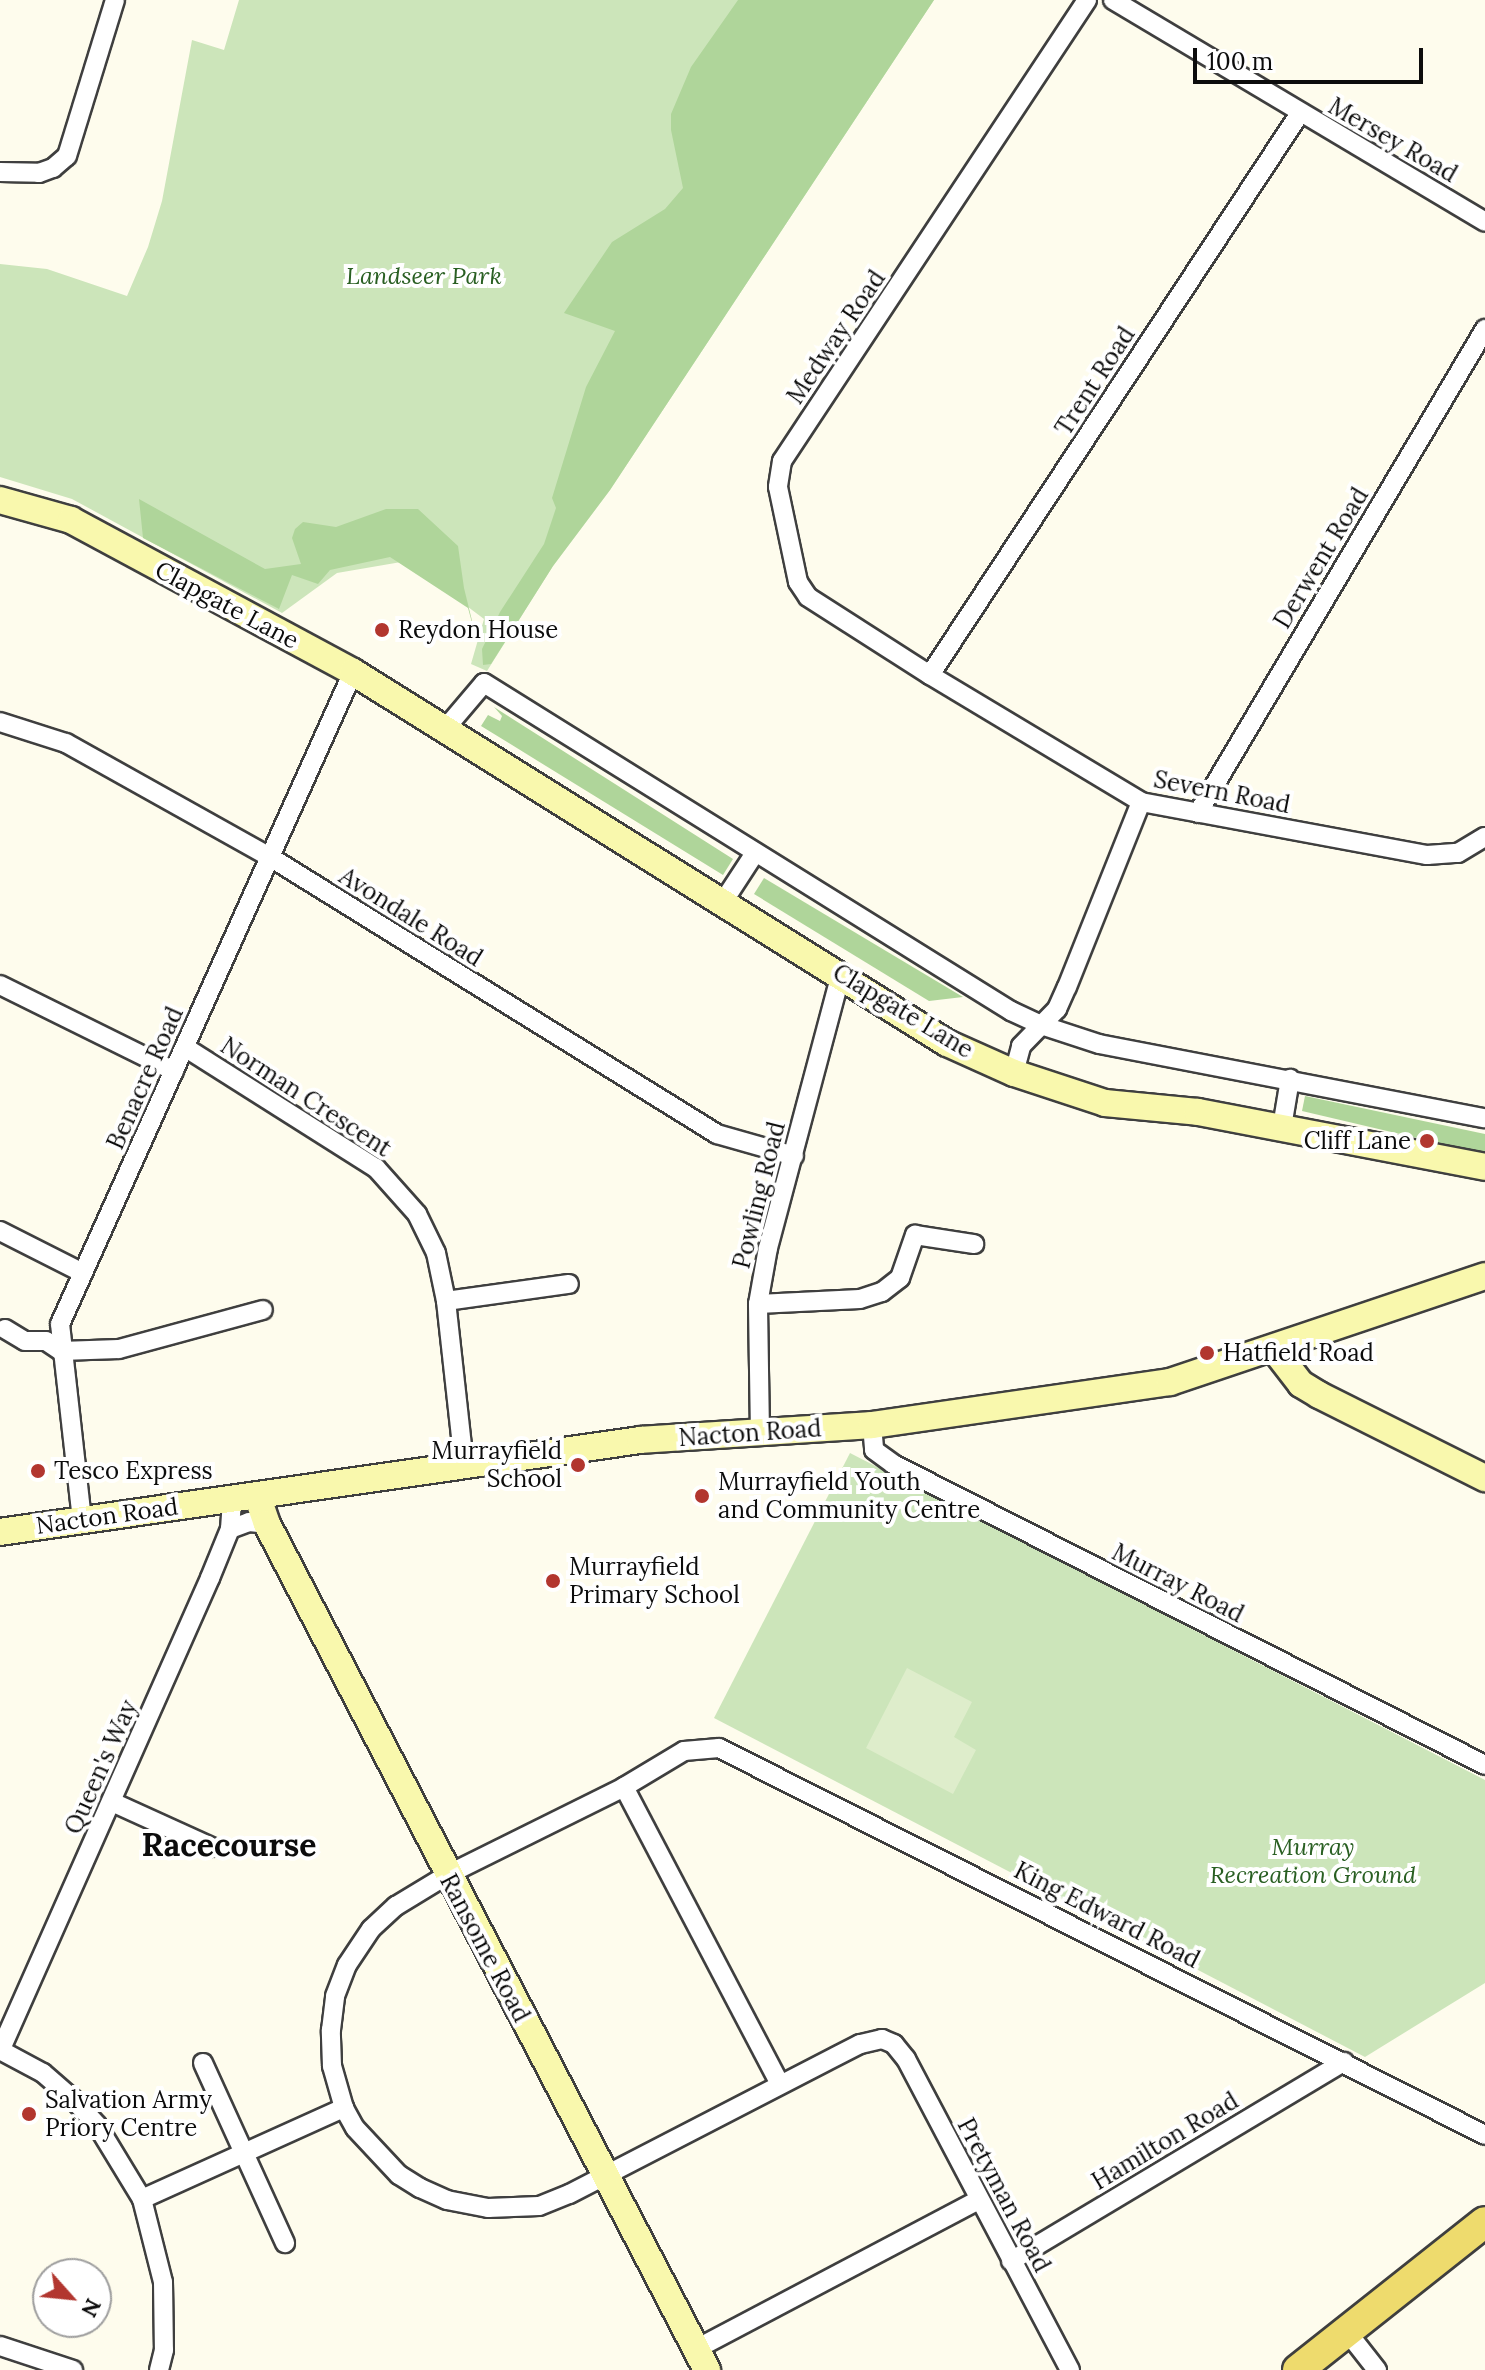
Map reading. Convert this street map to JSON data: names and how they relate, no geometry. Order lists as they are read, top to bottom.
{
  "streets": {
    "street": [
      "Mersey Road",
      "Medway Road",
      "Trent Road",
      "Derwent Road",
      "Clapgate Lane",
      "Severn Road",
      "Avondale Road",
      "Benacre Road",
      "Norman Crescent",
      "Powling Road",
      "Nacton Road",
      "Murray Road",
      "Queen's Way",
      "King Edward Road",
      "Ransome Road",
      "Hamilton Road",
      "Pretyman Road"
    ]
  },
  "crossings": [
    ["Mersey Road", "Trent Road"],
    ["Medway Road", "Trent Road"],
    ["Medway Road", "Severn Road"],
    ["Trent Road", "Severn Road"],
    ["Derwent Road", "Severn Road"],
    ["Clapgate Lane", "Benacre Road"],
    ["Clapgate Lane", "Powling Road"],
    ["Avondale Road", "Benacre Road"],
    ["Avondale Road", "Powling Road"],
    ["Benacre Road", "Norman Crescent"],
    ["Benacre Road", "Nacton Road"],
    ["Norman Crescent", "Nacton Road"],
    ["Powling Road", "Nacton Road"],
    ["Nacton Road", "Murray Road"],
    ["Nacton Road", "Queen's Way"],
    ["Nacton Road", "Ransome Road"],
    ["Queen's Way", "Ransome Road"],
    ["King Edward Road", "Hamilton Road"],
    ["Hamilton Road", "Pretyman Road"]
  ],
  "districts": ["Racecourse"],
  "parks": ["Landseer Park", "Murray Recreation Ground"],
  "places": [
    "Reydon House",
    "Cliff Lane",
    "Hatfield Road",
    "Murrayfield School",
    "Tesco Express",
    "Murrayfield Youth and Community Centre",
    "Murrayfield Primary School",
    "Salvation Army Priory Centre"
  ],
  "scale_bar": "100 m",
  "north": "bottom right"
}
